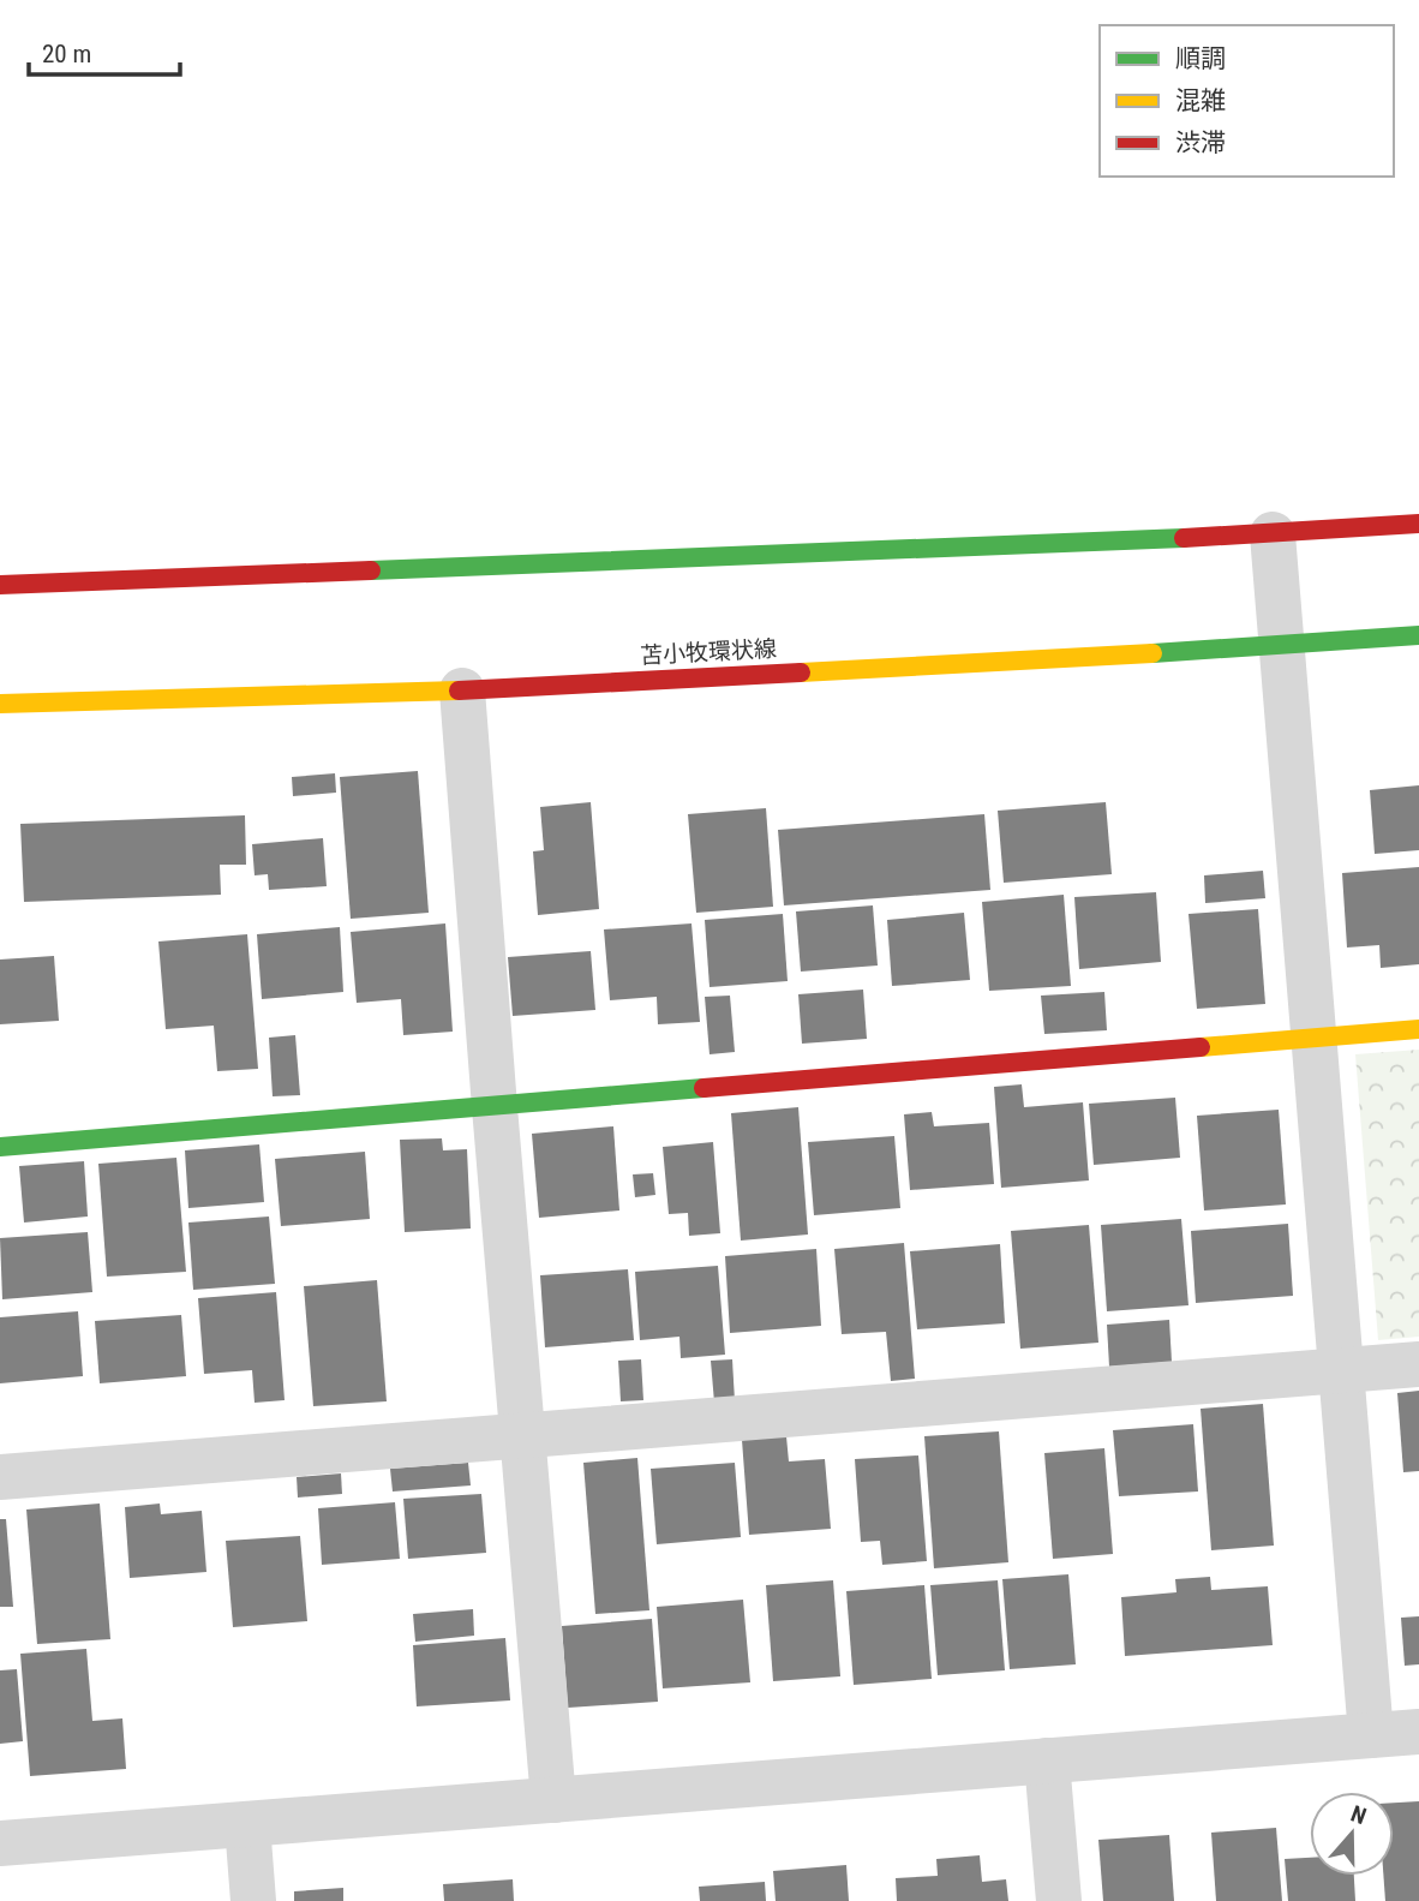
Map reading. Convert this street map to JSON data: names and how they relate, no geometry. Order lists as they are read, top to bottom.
{
  "streets": {
    "main road": ["苫小牧環状線"]
  },
  "legend": ["順調", "混雑", "渋滞"],
  "scale_bar": "20 m",
  "north": "top"
}
